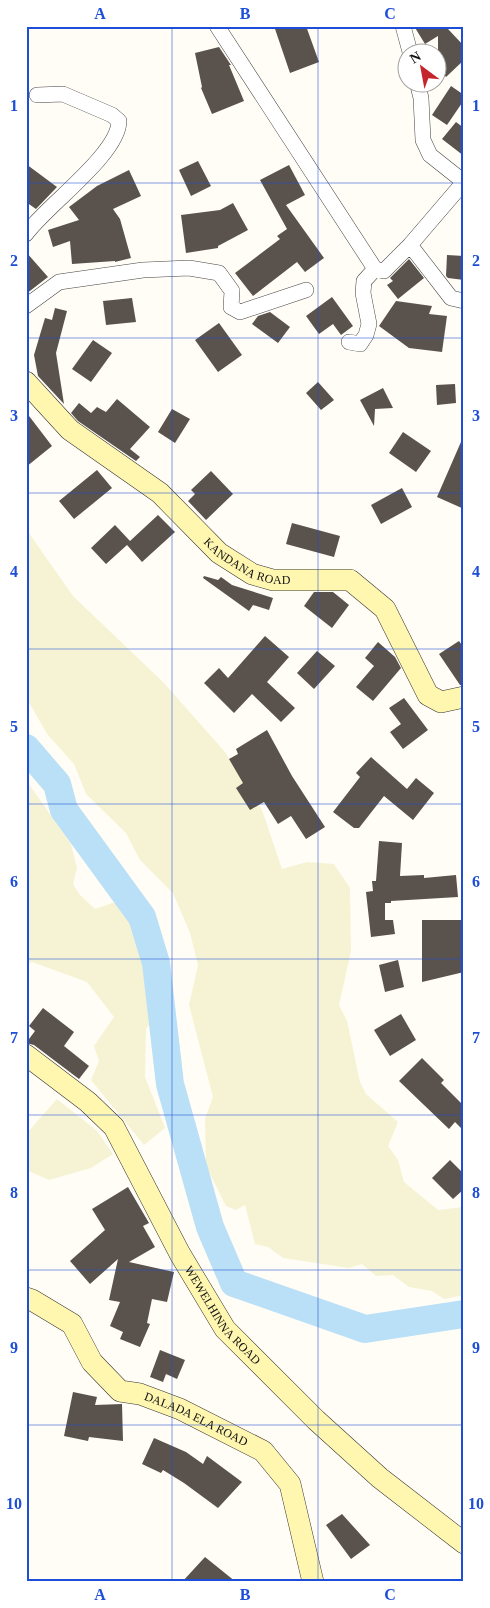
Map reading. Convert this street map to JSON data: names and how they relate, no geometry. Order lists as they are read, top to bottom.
{
  "streets": {
    "street": ["KANDANA ROAD", "WEWELHINNA ROAD", "DALADA ELA ROAD"]
  },
  "north": "top left",
  "grid": {
    "columns": ["A", "B", "C"],
    "rows": [
      "1",
      "2",
      "3",
      "4",
      "5",
      "6",
      "7",
      "8",
      "9",
      "10"
    ]
  }
}
